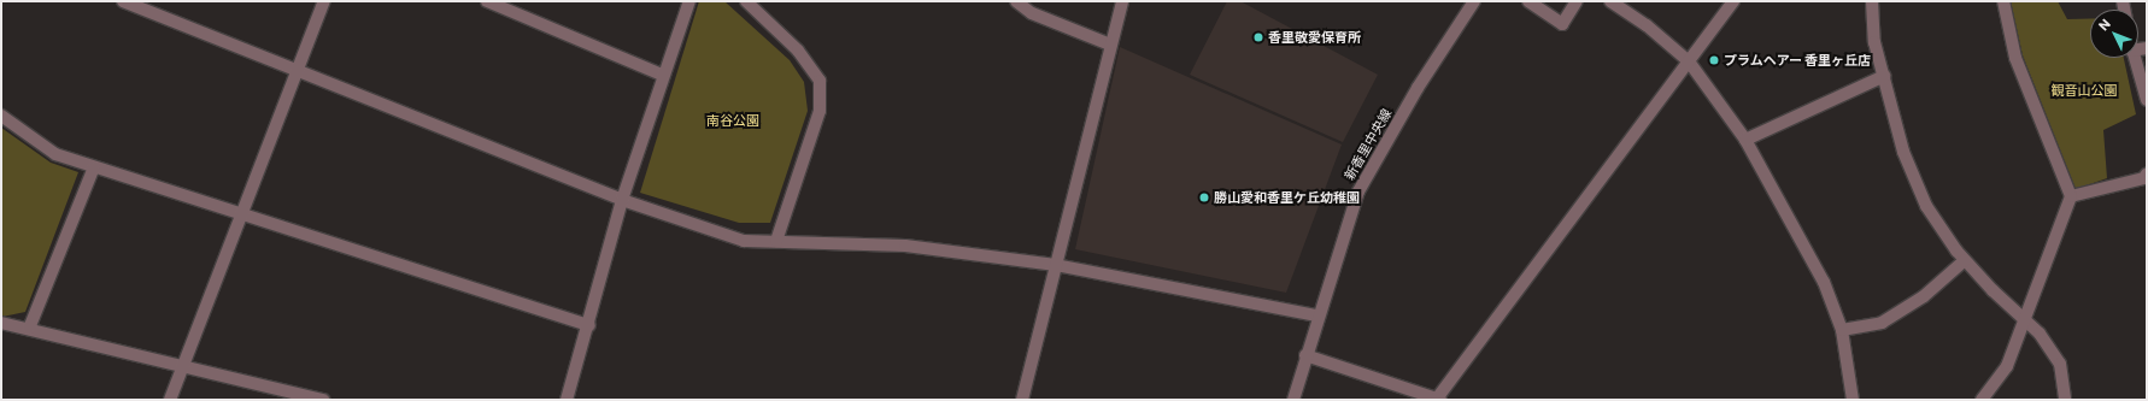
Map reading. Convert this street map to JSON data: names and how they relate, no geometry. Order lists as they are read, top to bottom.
{
  "streets": {
    "street": ["新香里中央線"]
  },
  "parks": ["観音山公園", "南谷公園"],
  "places": ["香里敬愛保育所", "プラムヘアー 香里ヶ丘店", "勝山愛和香里ケ丘幼稚園"],
  "north": "top left"
}
